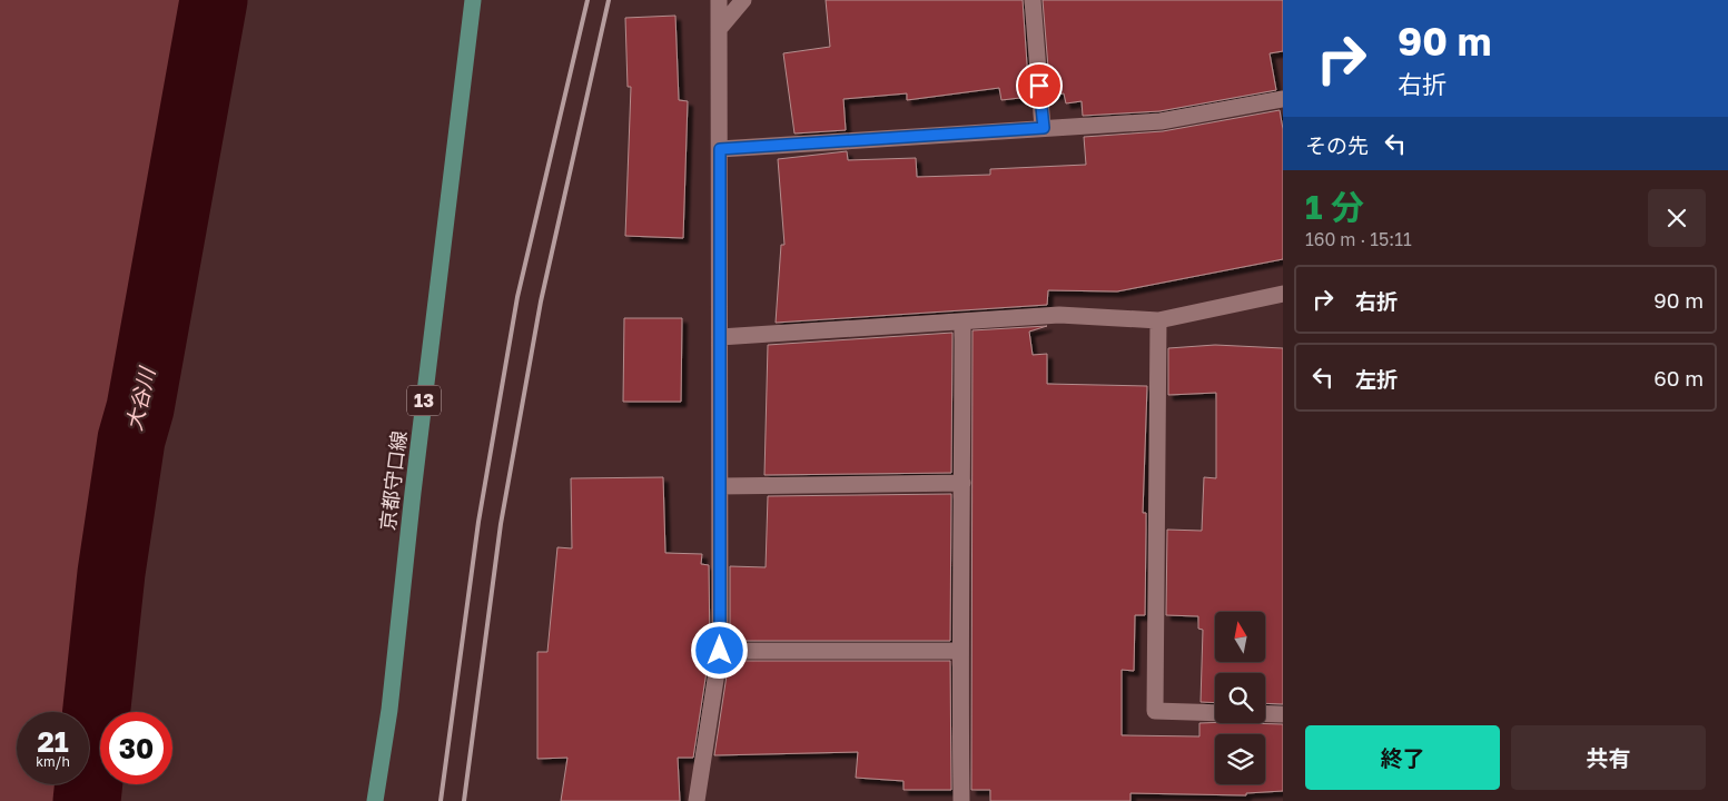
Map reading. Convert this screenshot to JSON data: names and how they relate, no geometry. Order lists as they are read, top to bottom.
{
  "streets": {
    "main road": ["13", "京都守口線"]
  },
  "water": ["大谷川"],
  "north": "top",
  "page": {
    "turn": ["90 m", "右折"],
    "then": "その先",
    "heading": ["1 分", "160 m · 15:11"],
    "list": [
      {
        "name": "右折",
        "value": "90 m"
      },
      {
        "name": "左折",
        "value": "60 m"
      }
    ],
    "speed": "21 km/h",
    "limit": "30",
    "buttons": ["終了", "共有"]
  }
}
